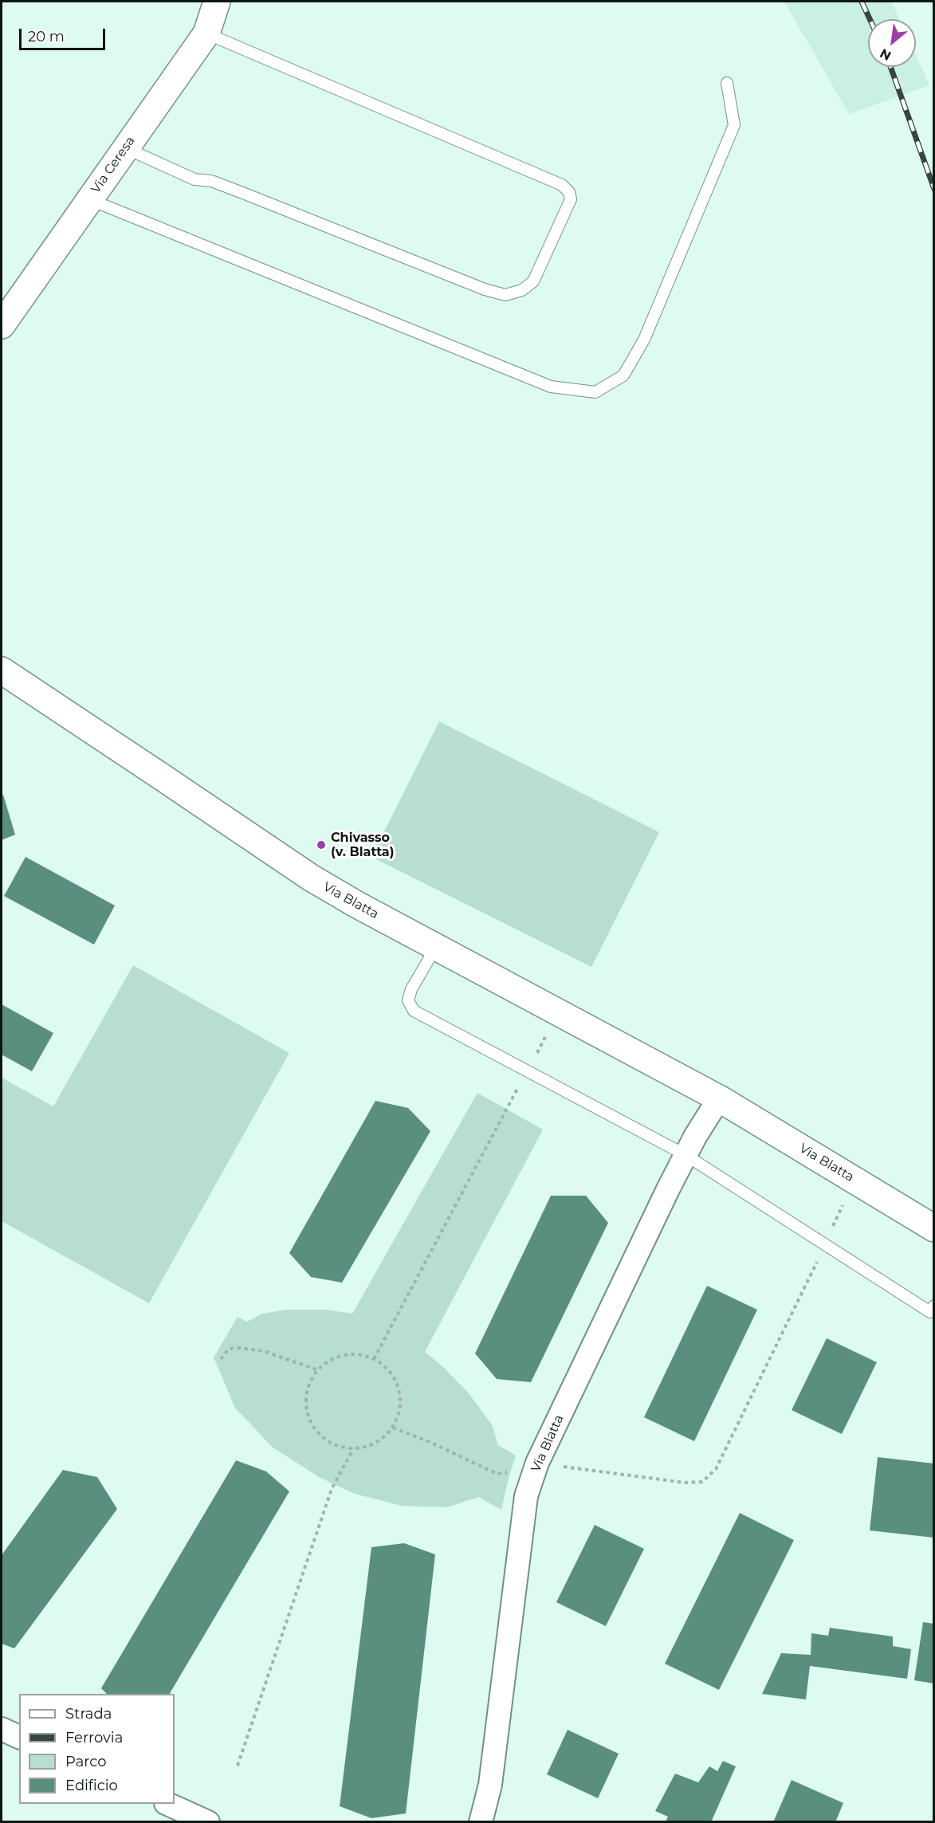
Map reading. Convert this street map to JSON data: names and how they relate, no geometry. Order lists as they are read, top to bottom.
{
  "streets": {
    "street": ["Via Ceresa", "Via Blatta"]
  },
  "places": ["Chivasso (v. Blatta)"],
  "legend": [
    "Strada",
    "Ferrovia",
    "Parco",
    "Edificio"
  ],
  "scale_bar": "20 m",
  "north": "bottom left"
}
